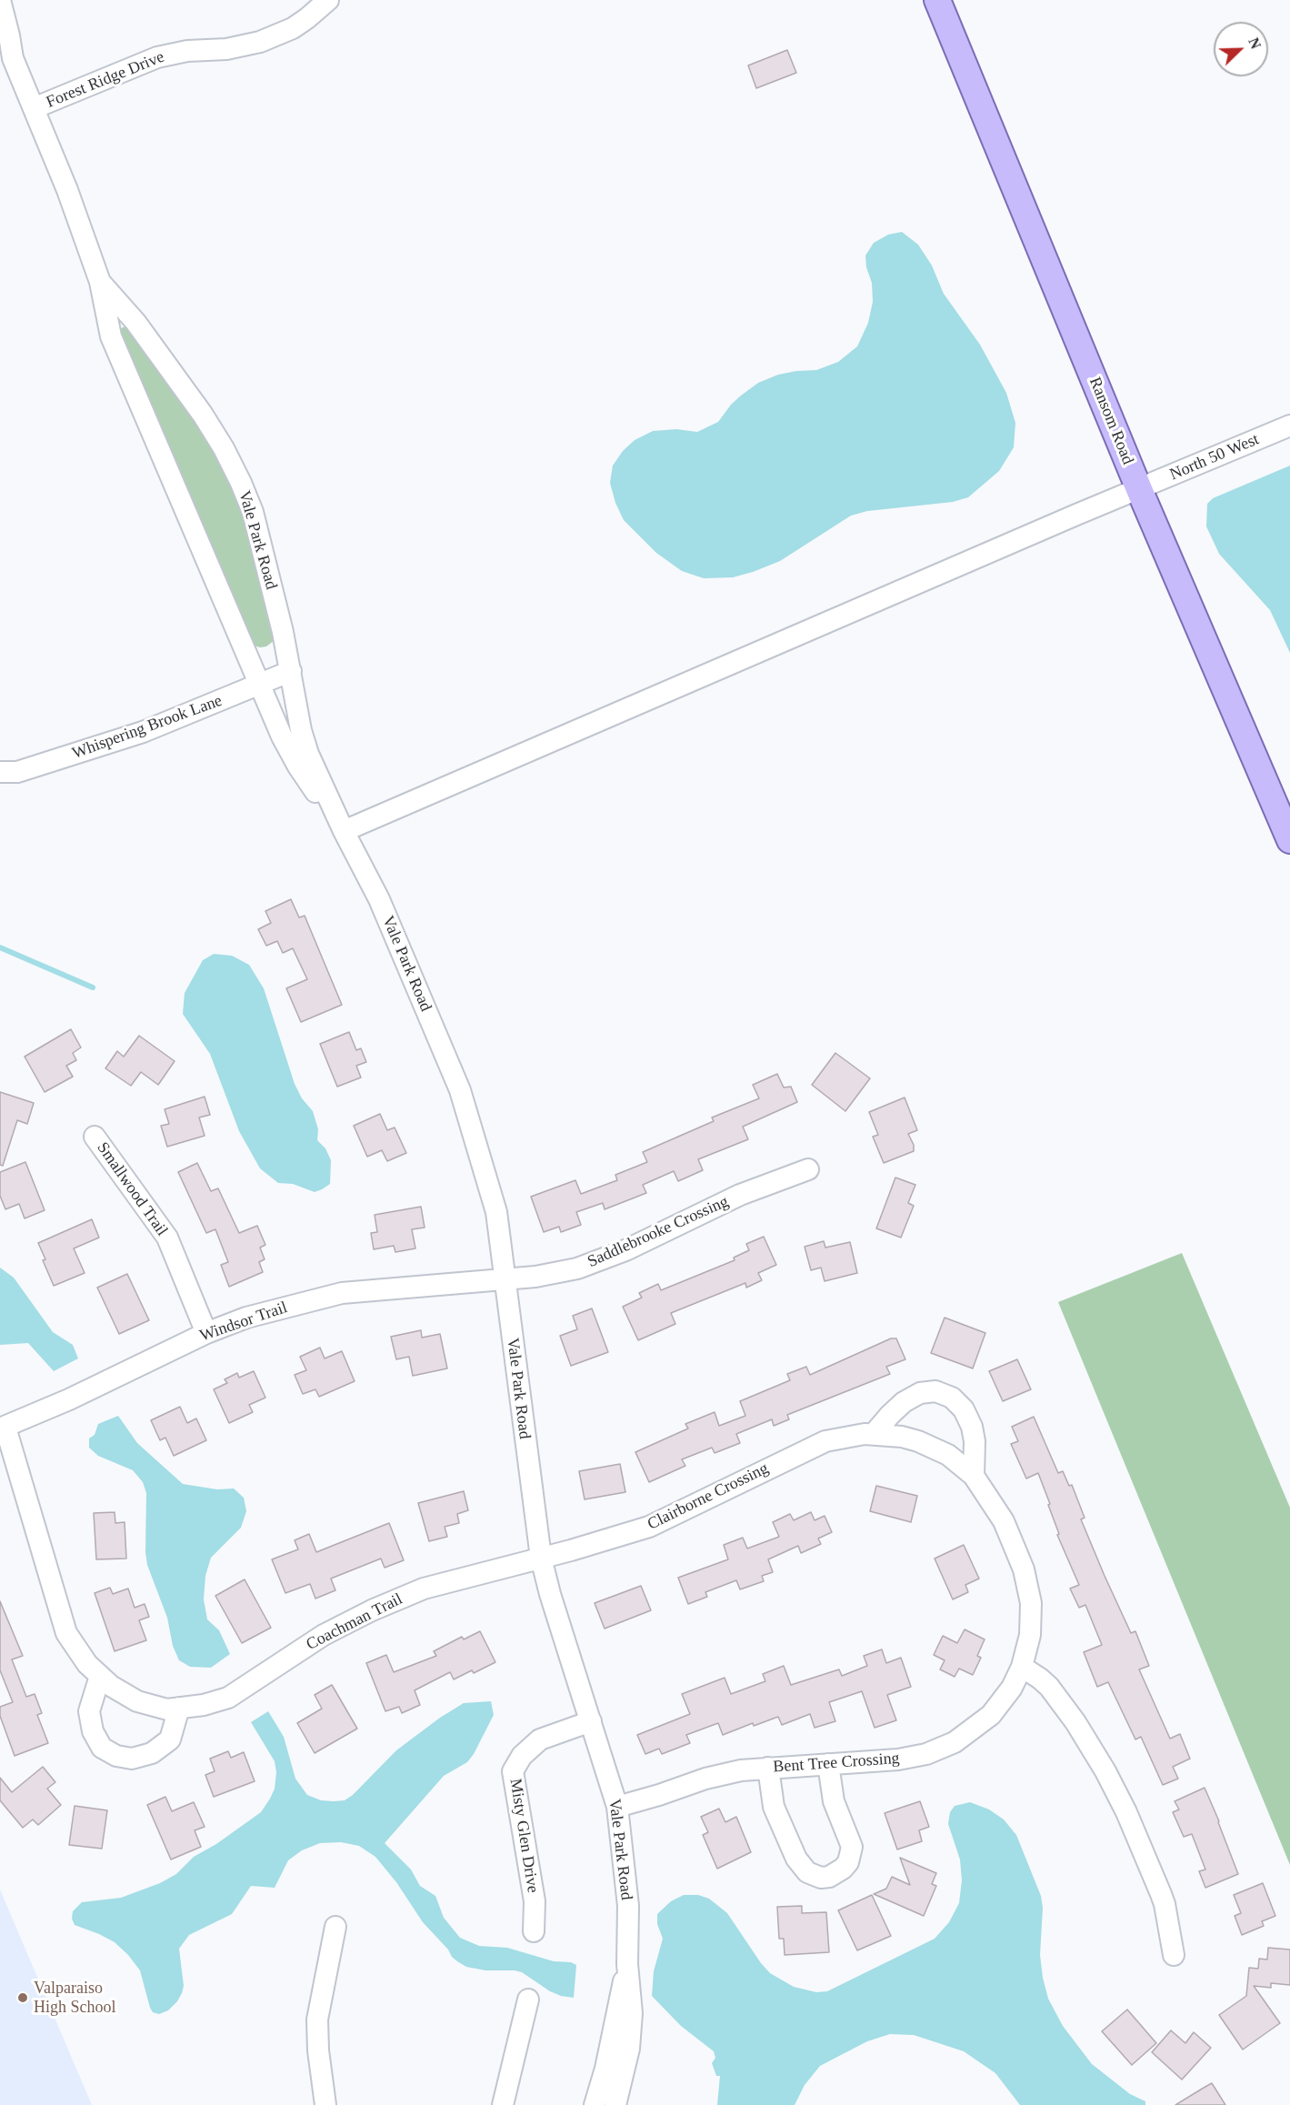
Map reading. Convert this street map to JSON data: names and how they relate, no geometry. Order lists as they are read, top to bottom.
{
  "streets": {
    "main road": ["Ransom Road"],
    "street": [
      "Forest Ridge Drive",
      "North 50 West",
      "Vale Park Road",
      "Whispering Brook Lane",
      "Smallwood Trail",
      "Saddlebrooke Crossing",
      "Windsor Trail",
      "Clairborne Crossing",
      "Coachman Trail",
      "Bent Tree Crossing",
      "Misty Glen Drive"
    ]
  },
  "crossings": [
    ["Forest Ridge Drive", "Vale Park Road"],
    ["Ransom Road", "North 50 West"],
    ["North 50 West", "Vale Park Road"],
    ["Vale Park Road", "Whispering Brook Lane"],
    ["Vale Park Road", "Saddlebrooke Crossing"],
    ["Vale Park Road", "Windsor Trail"],
    ["Vale Park Road", "Clairborne Crossing"],
    ["Vale Park Road", "Coachman Trail"],
    ["Vale Park Road", "Bent Tree Crossing"],
    ["Vale Park Road", "Misty Glen Drive"],
    ["Smallwood Trail", "Windsor Trail"],
    ["Saddlebrooke Crossing", "Windsor Trail"],
    ["Windsor Trail", "Coachman Trail"],
    ["Clairborne Crossing", "Coachman Trail"],
    ["Clairborne Crossing", "Bent Tree Crossing"]
  ],
  "places": ["Valparaiso High School"],
  "north": "top right"
}
